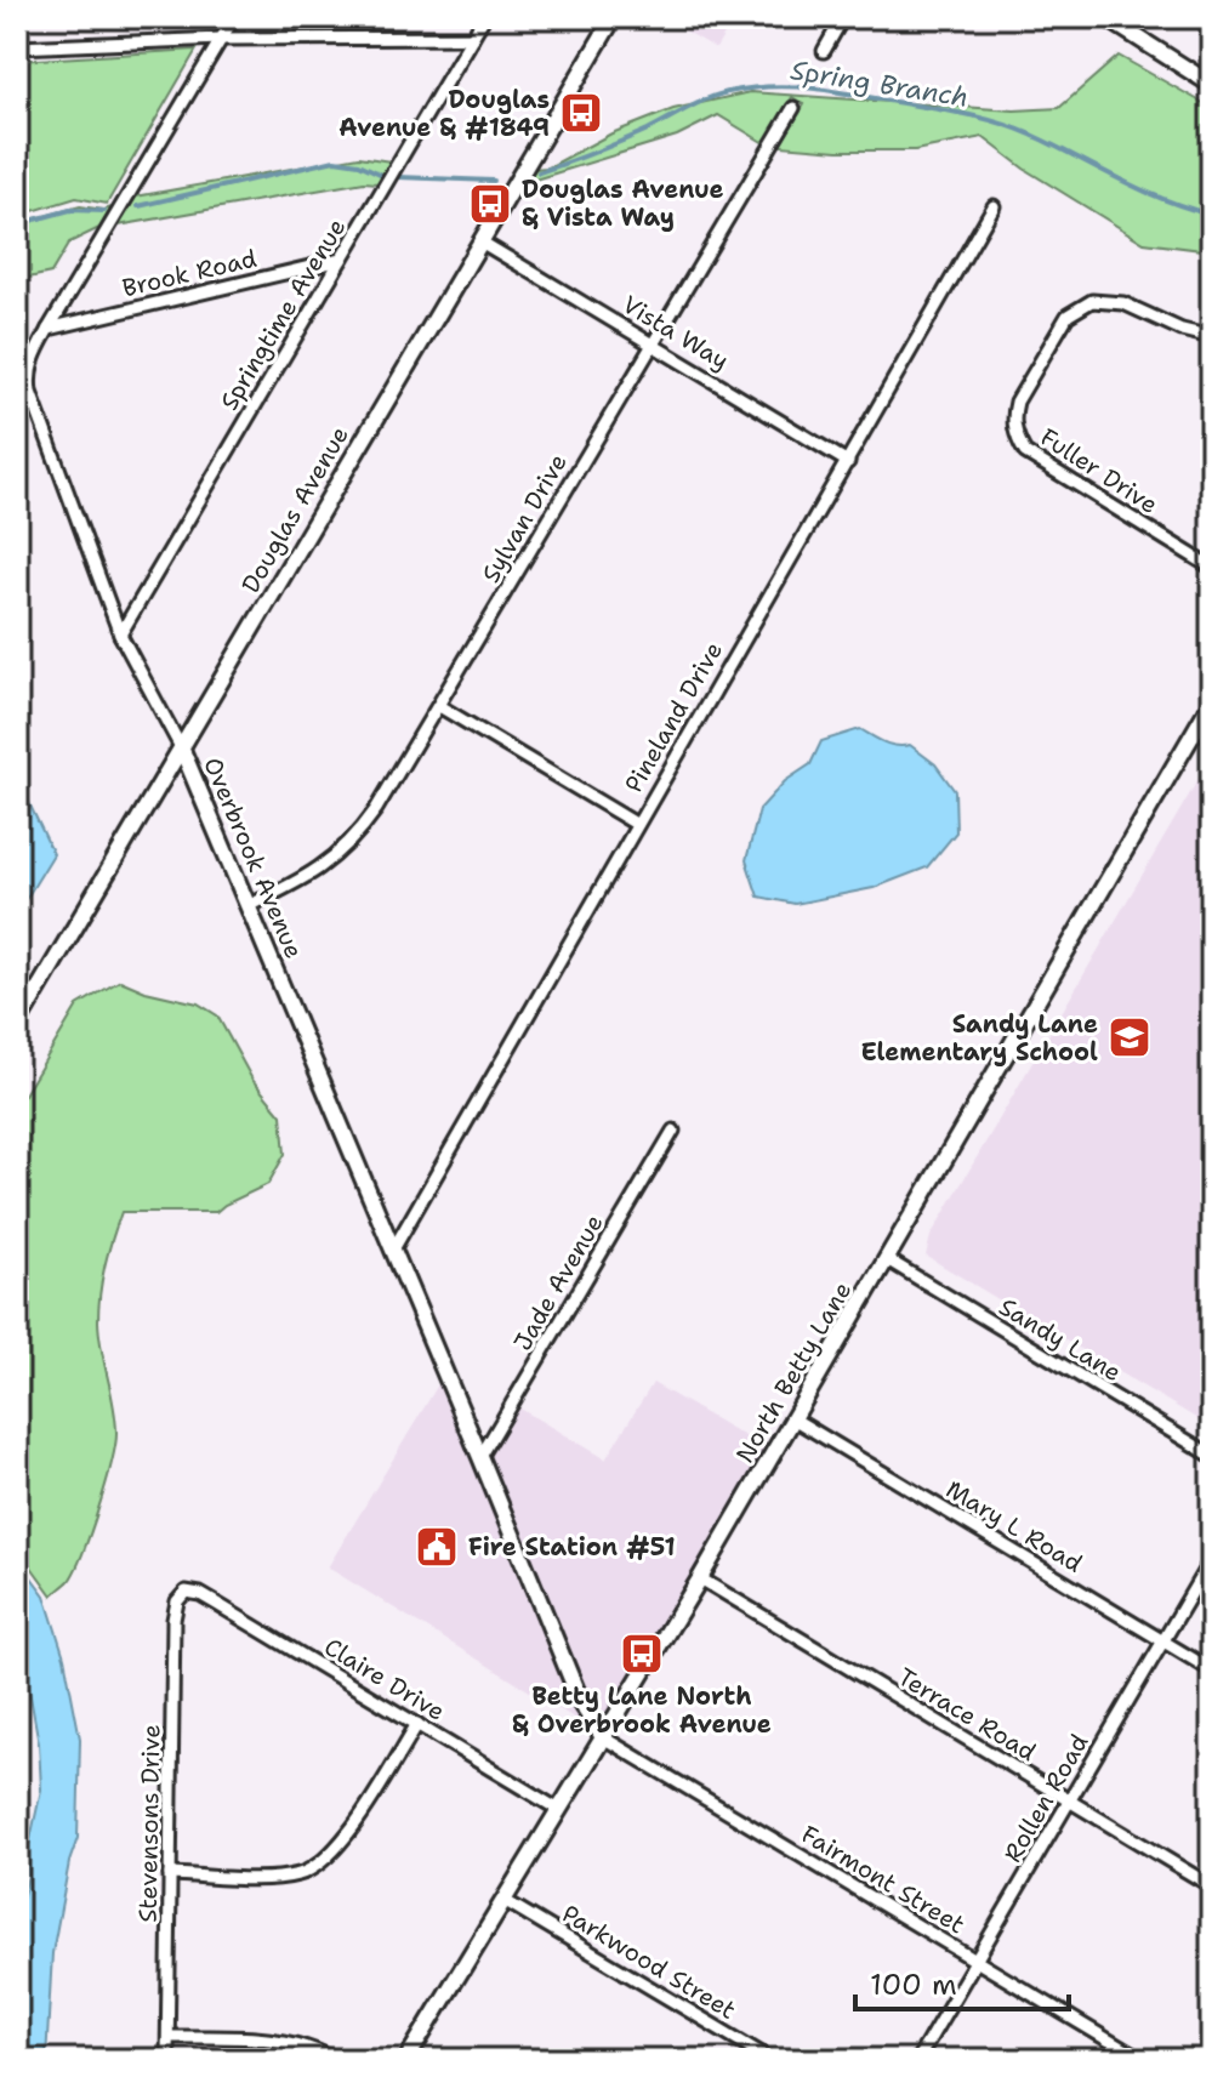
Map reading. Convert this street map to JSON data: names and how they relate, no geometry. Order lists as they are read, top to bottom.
{
  "streets": {
    "street": [
      "Brook Road",
      "Springtime Avenue",
      "Vista Way",
      "Fuller Drive",
      "Douglas Avenue",
      "Sylvan Drive",
      "Pineland Drive",
      "Overbrook Avenue",
      "Jade Avenue",
      "Sandy Lane",
      "North Betty Lane",
      "Mary L Road",
      "Claire Drive",
      "Terrace Road",
      "Rollen Road",
      "Stevensons Drive",
      "Fairmont Street",
      "Parkwood Street"
    ]
  },
  "crossings": [
    ["Brook Road", "Springtime Avenue"],
    ["Brook Road", "Overbrook Avenue"],
    ["Springtime Avenue", "Overbrook Avenue"],
    ["Vista Way", "Douglas Avenue"],
    ["Vista Way", "Sylvan Drive"],
    ["Vista Way", "Pineland Drive"],
    ["Douglas Avenue", "Overbrook Avenue"],
    ["Sylvan Drive", "Overbrook Avenue"],
    ["Pineland Drive", "Overbrook Avenue"],
    ["Overbrook Avenue", "Jade Avenue"],
    ["Overbrook Avenue", "North Betty Lane"],
    ["Overbrook Avenue", "Fairmont Street"],
    ["Sandy Lane", "North Betty Lane"],
    ["North Betty Lane", "Mary L Road"],
    ["North Betty Lane", "Claire Drive"],
    ["North Betty Lane", "Terrace Road"],
    ["North Betty Lane", "Fairmont Street"],
    ["North Betty Lane", "Parkwood Street"],
    ["Mary L Road", "Rollen Road"],
    ["Claire Drive", "Stevensons Drive"],
    ["Terrace Road", "Rollen Road"],
    ["Rollen Road", "Fairmont Street"]
  ],
  "water": ["Spring Branch"],
  "places": {
    "bus stop": ["Douglas Avenue & #1849", "Douglas Avenue & Vista Way", "Betty Lane North & Overbrook Avenue"],
    "school or university": ["Sandy Lane Elementary School"],
    "public building": ["Fire Station #51"]
  },
  "scale_bar": "100 m"
}
